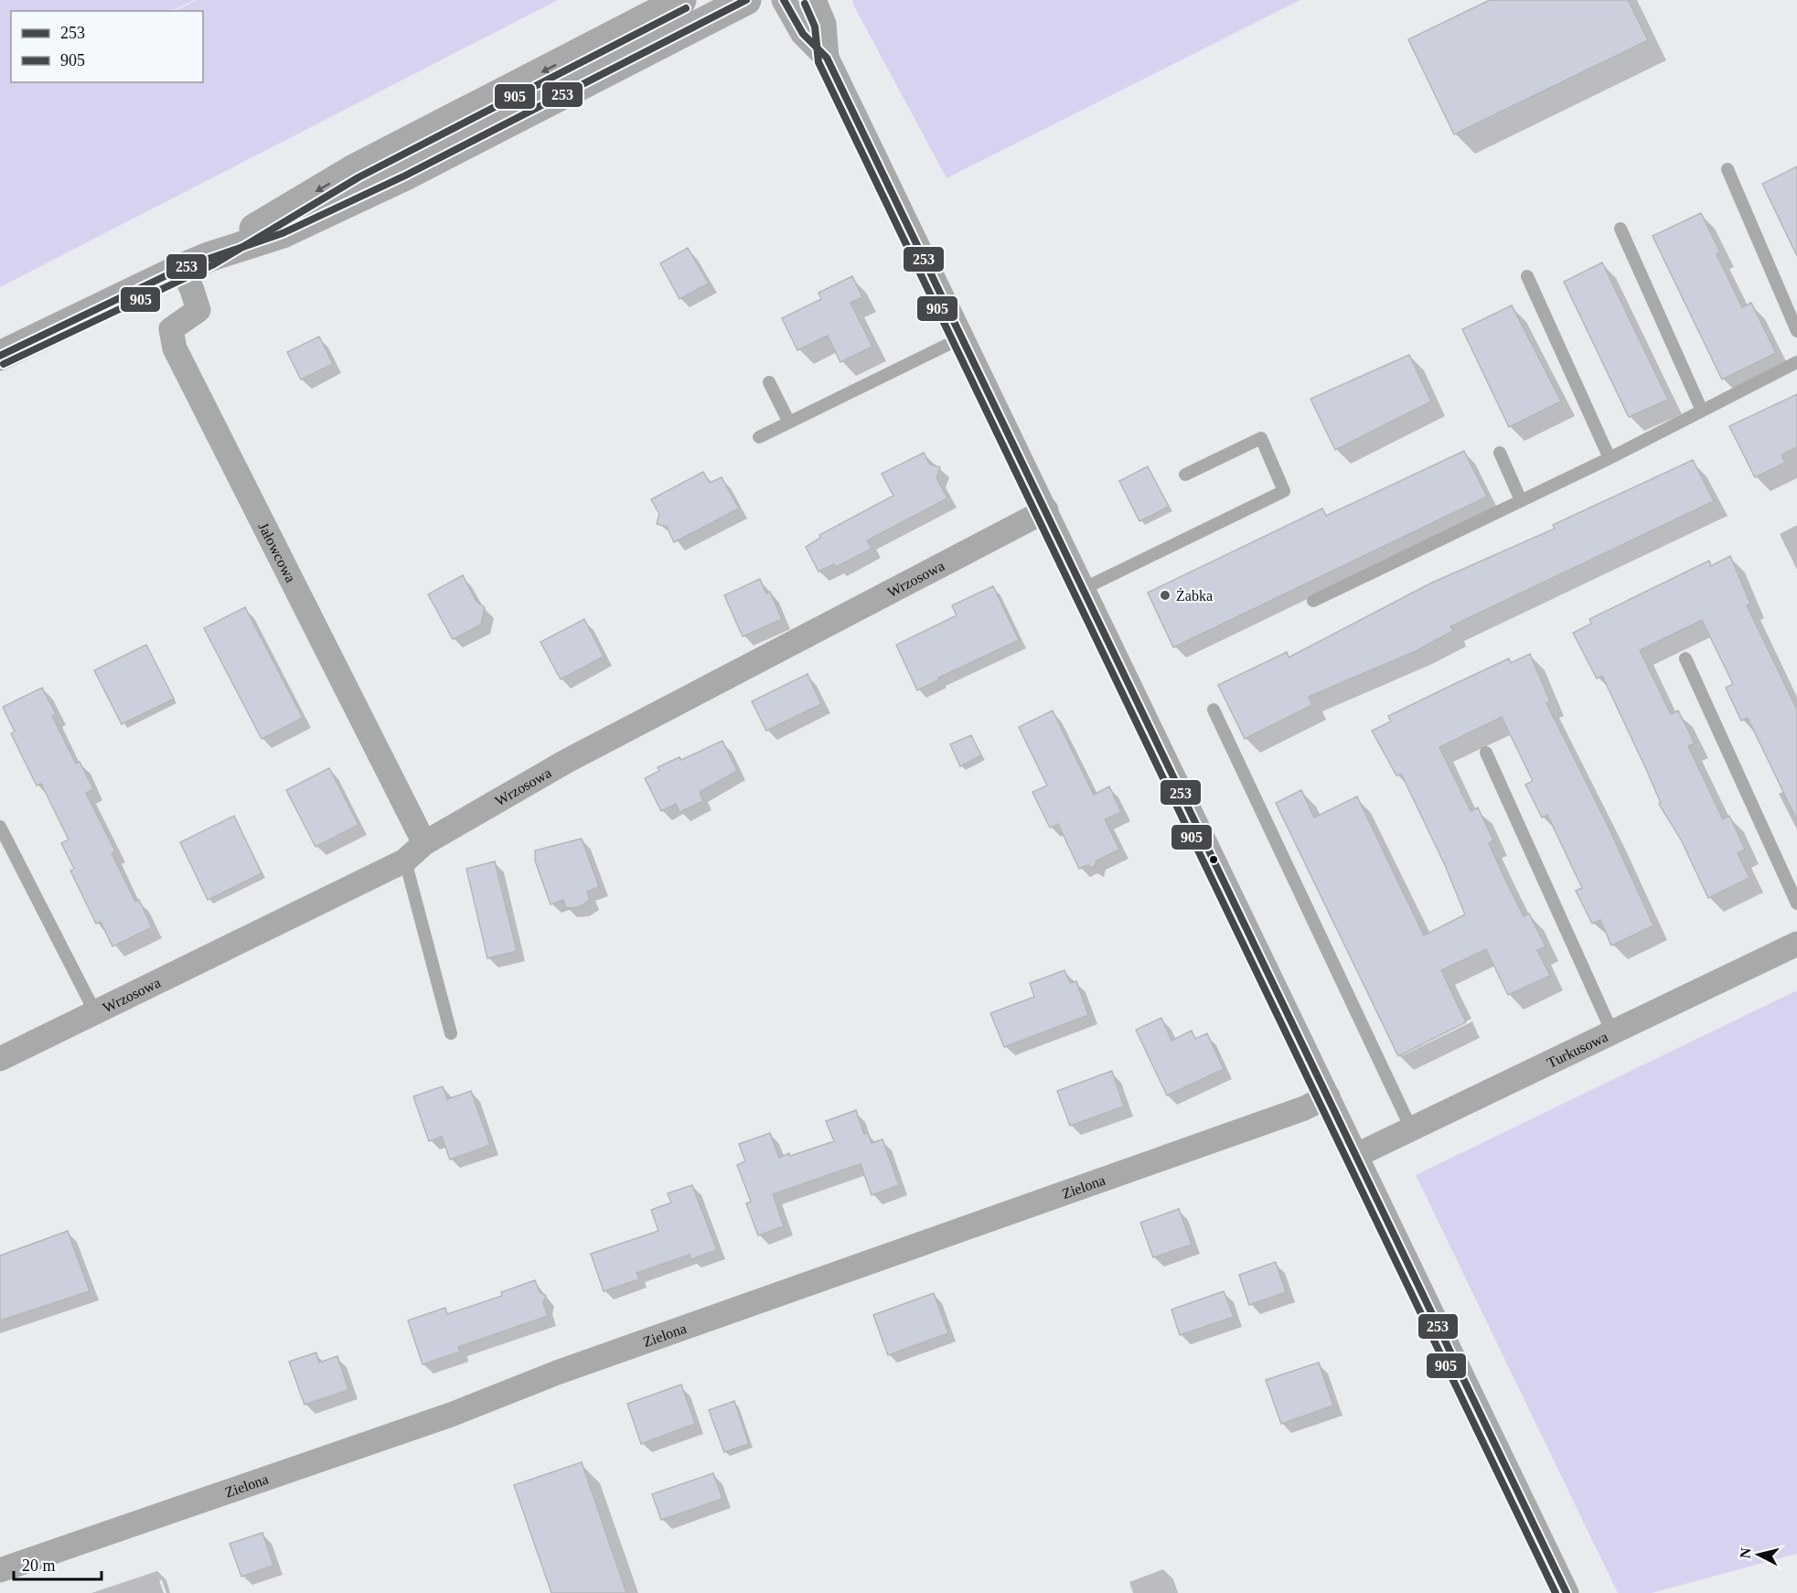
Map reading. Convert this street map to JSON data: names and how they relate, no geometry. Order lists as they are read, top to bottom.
{
  "streets": {
    "street": [
      "Jałowcowa",
      "Wrzosowa",
      "Turkusowa",
      "Zielona"
    ]
  },
  "crossings": [
    ["Jałowcowa", "Wrzosowa"]
  ],
  "places": ["Żabka"],
  "lines": ["transit line 253", "transit line 905"],
  "legend": ["253", "905"],
  "scale_bar": "20 m",
  "north": "left"
}
